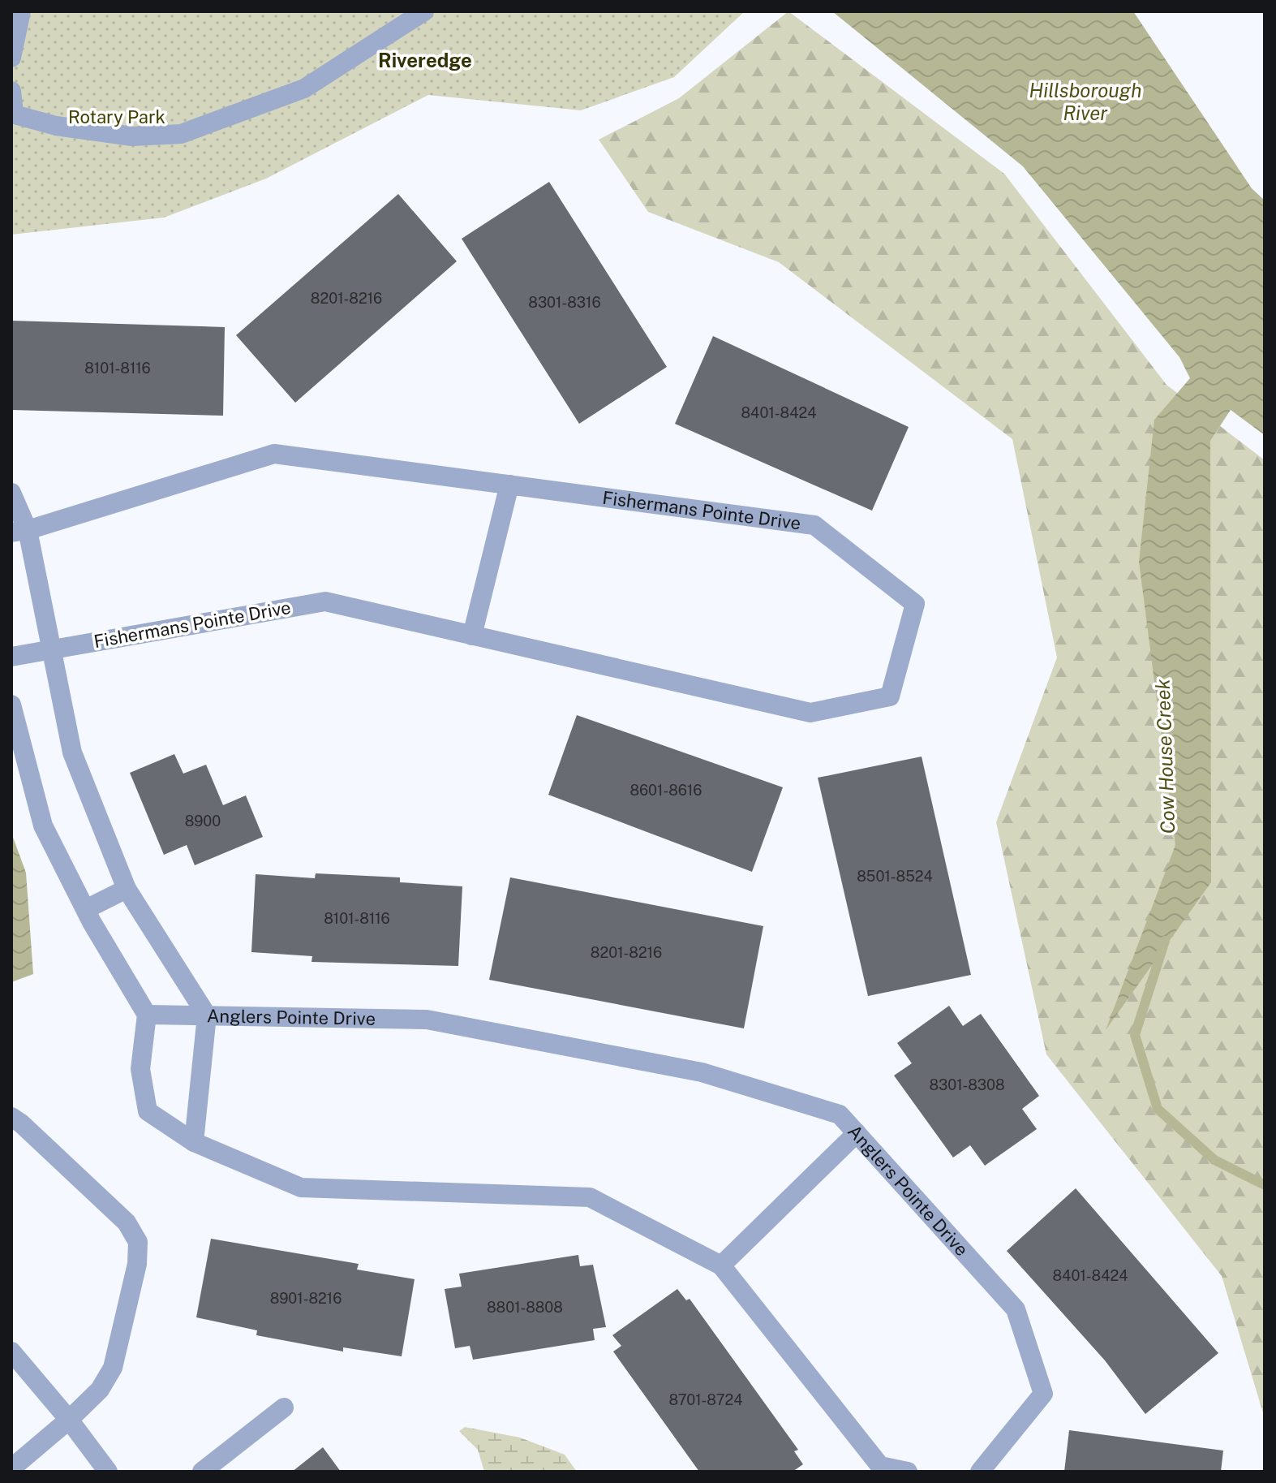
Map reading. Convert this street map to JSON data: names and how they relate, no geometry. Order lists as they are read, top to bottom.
{
  "streets": {
    "street": ["Fishermans Pointe Drive", "Anglers Pointe Drive"]
  },
  "districts": ["Riveredge"],
  "water": ["Hillsborough River", "Cow House Creek"],
  "parks": ["Rotary Park"],
  "house_numbers": [
    "8201-8216",
    "8301-8316",
    "8101-8116",
    "8401-8424",
    "8601-8616",
    "8900",
    "8501-8524",
    "8101-8116",
    "8201-8216",
    "8301-8308",
    "8401-8424",
    "8901-8216",
    "8801-8808",
    "8701-8724"
  ]
}
